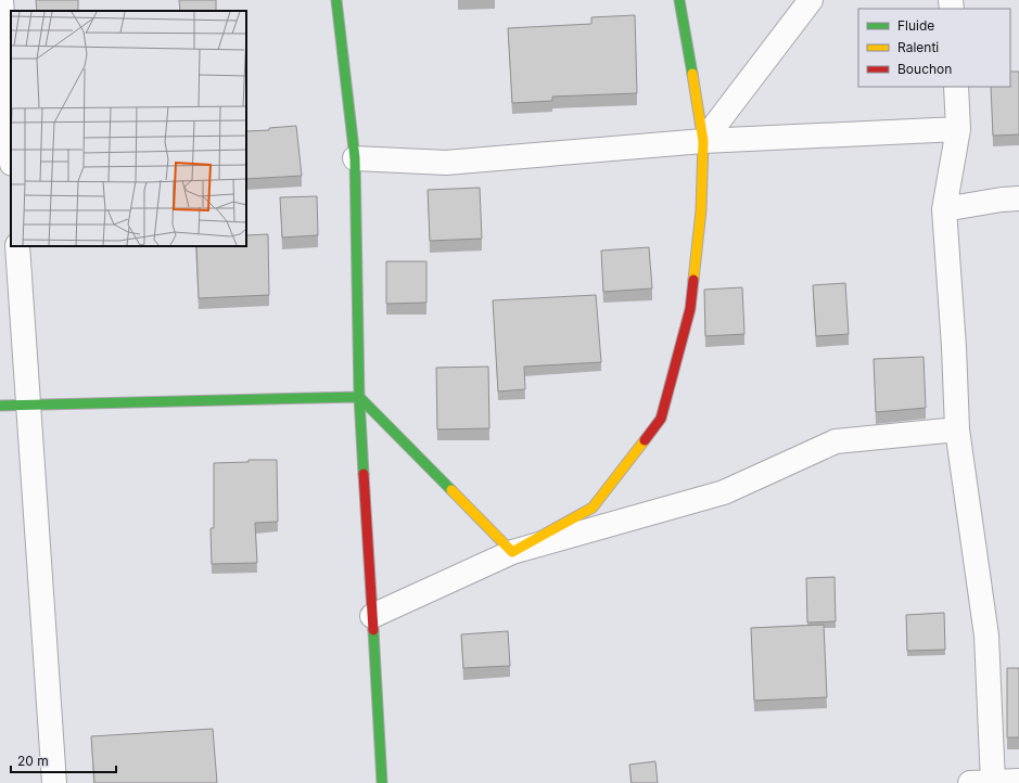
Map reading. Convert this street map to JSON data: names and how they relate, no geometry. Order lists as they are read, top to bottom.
{
  "legend": ["Fluide", "Ralenti", "Bouchon"],
  "scale_bar": "20 m"
}
